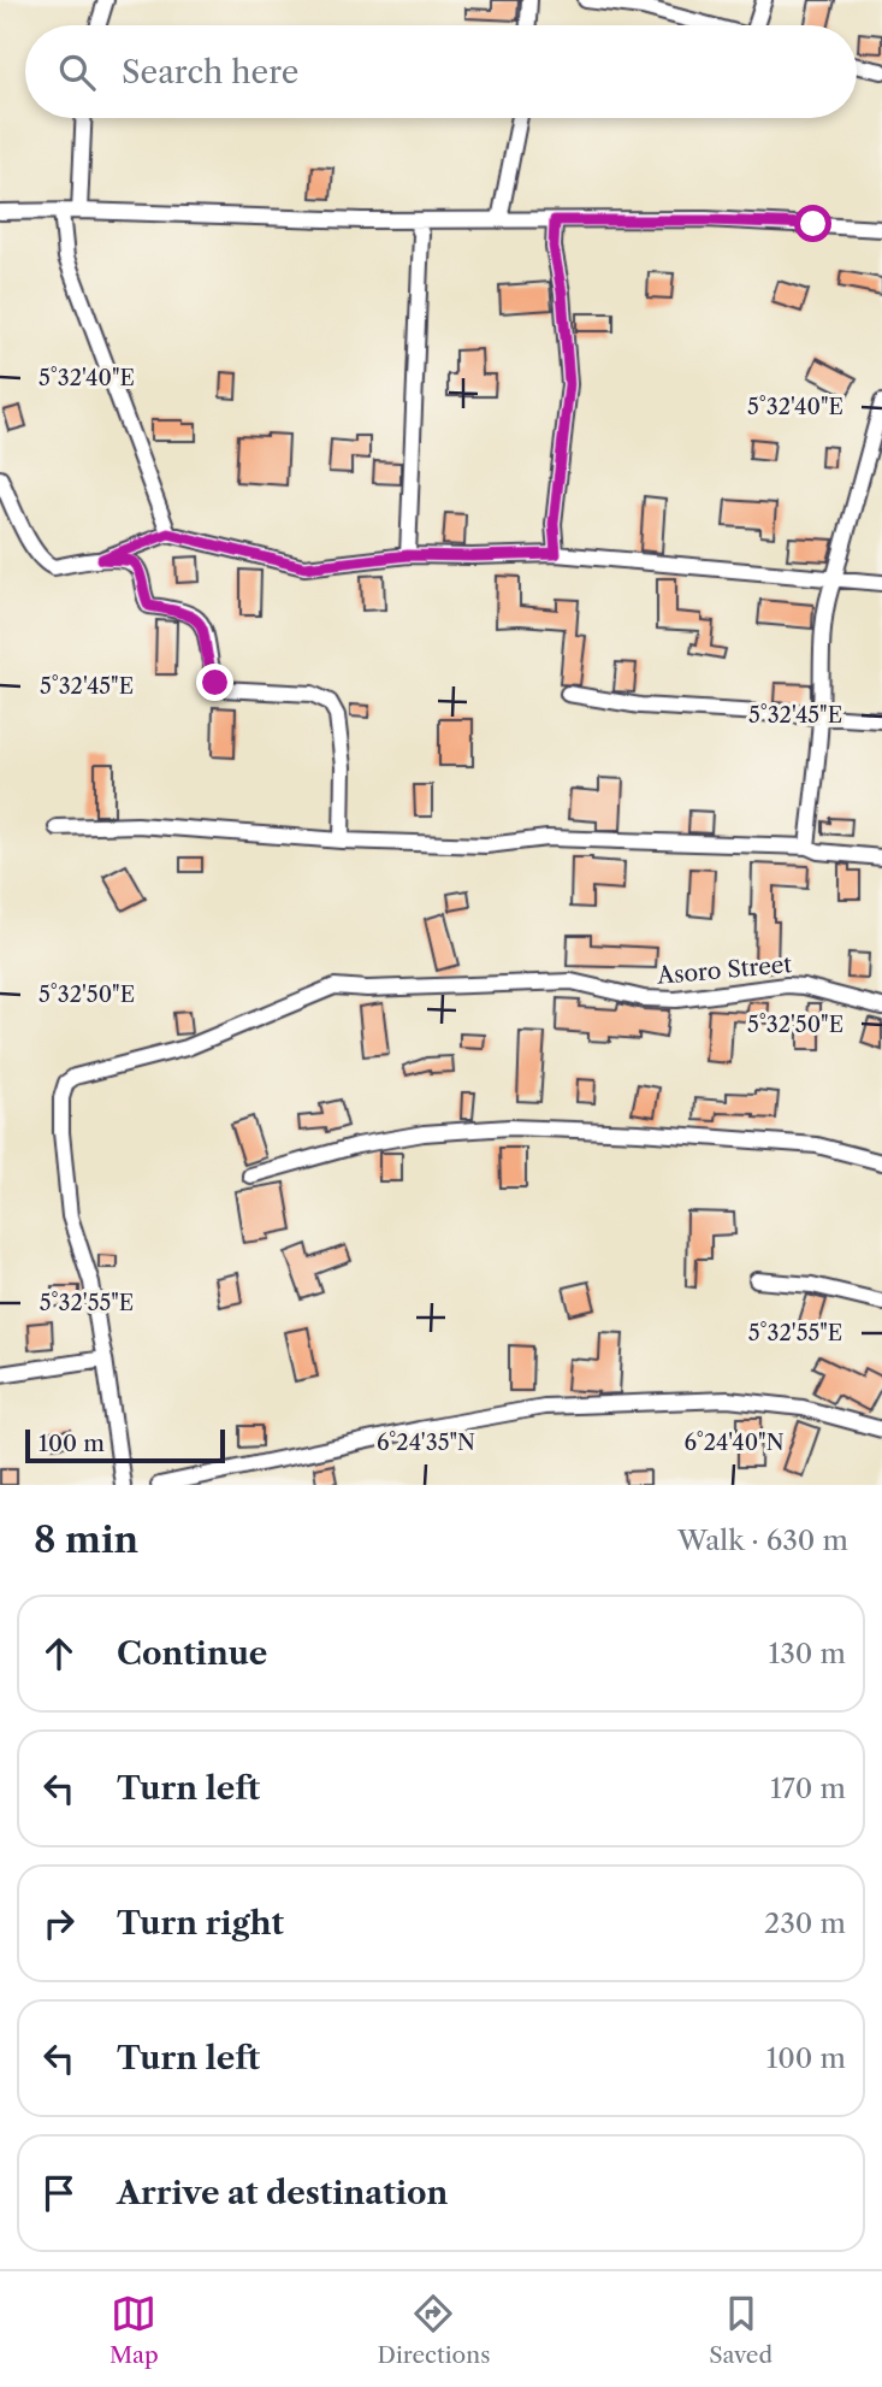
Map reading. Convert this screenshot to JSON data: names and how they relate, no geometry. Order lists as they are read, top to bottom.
{
  "streets": {
    "street": ["Asoro Street"]
  },
  "scale_bar": "100 m",
  "page": {
    "search": "Search here",
    "scale": "100 m",
    "heading": ["8 min", "Walk · 630 m"],
    "list": [
      ["Continue", "130 m"],
      ["Turn left", "170 m"],
      ["Turn right", "230 m"],
      ["Turn left", "100 m"],
      "Arrive at destination"
    ],
    "nav": ["Map", "Directions", "Saved"]
  },
  "coordinates": [
    "5°32'40\"E",
    "5°32'45\"E",
    "5°32'50\"E",
    "5°32'55\"E",
    "6°24'35\"N",
    "6°24'40\"N"
  ]
}
